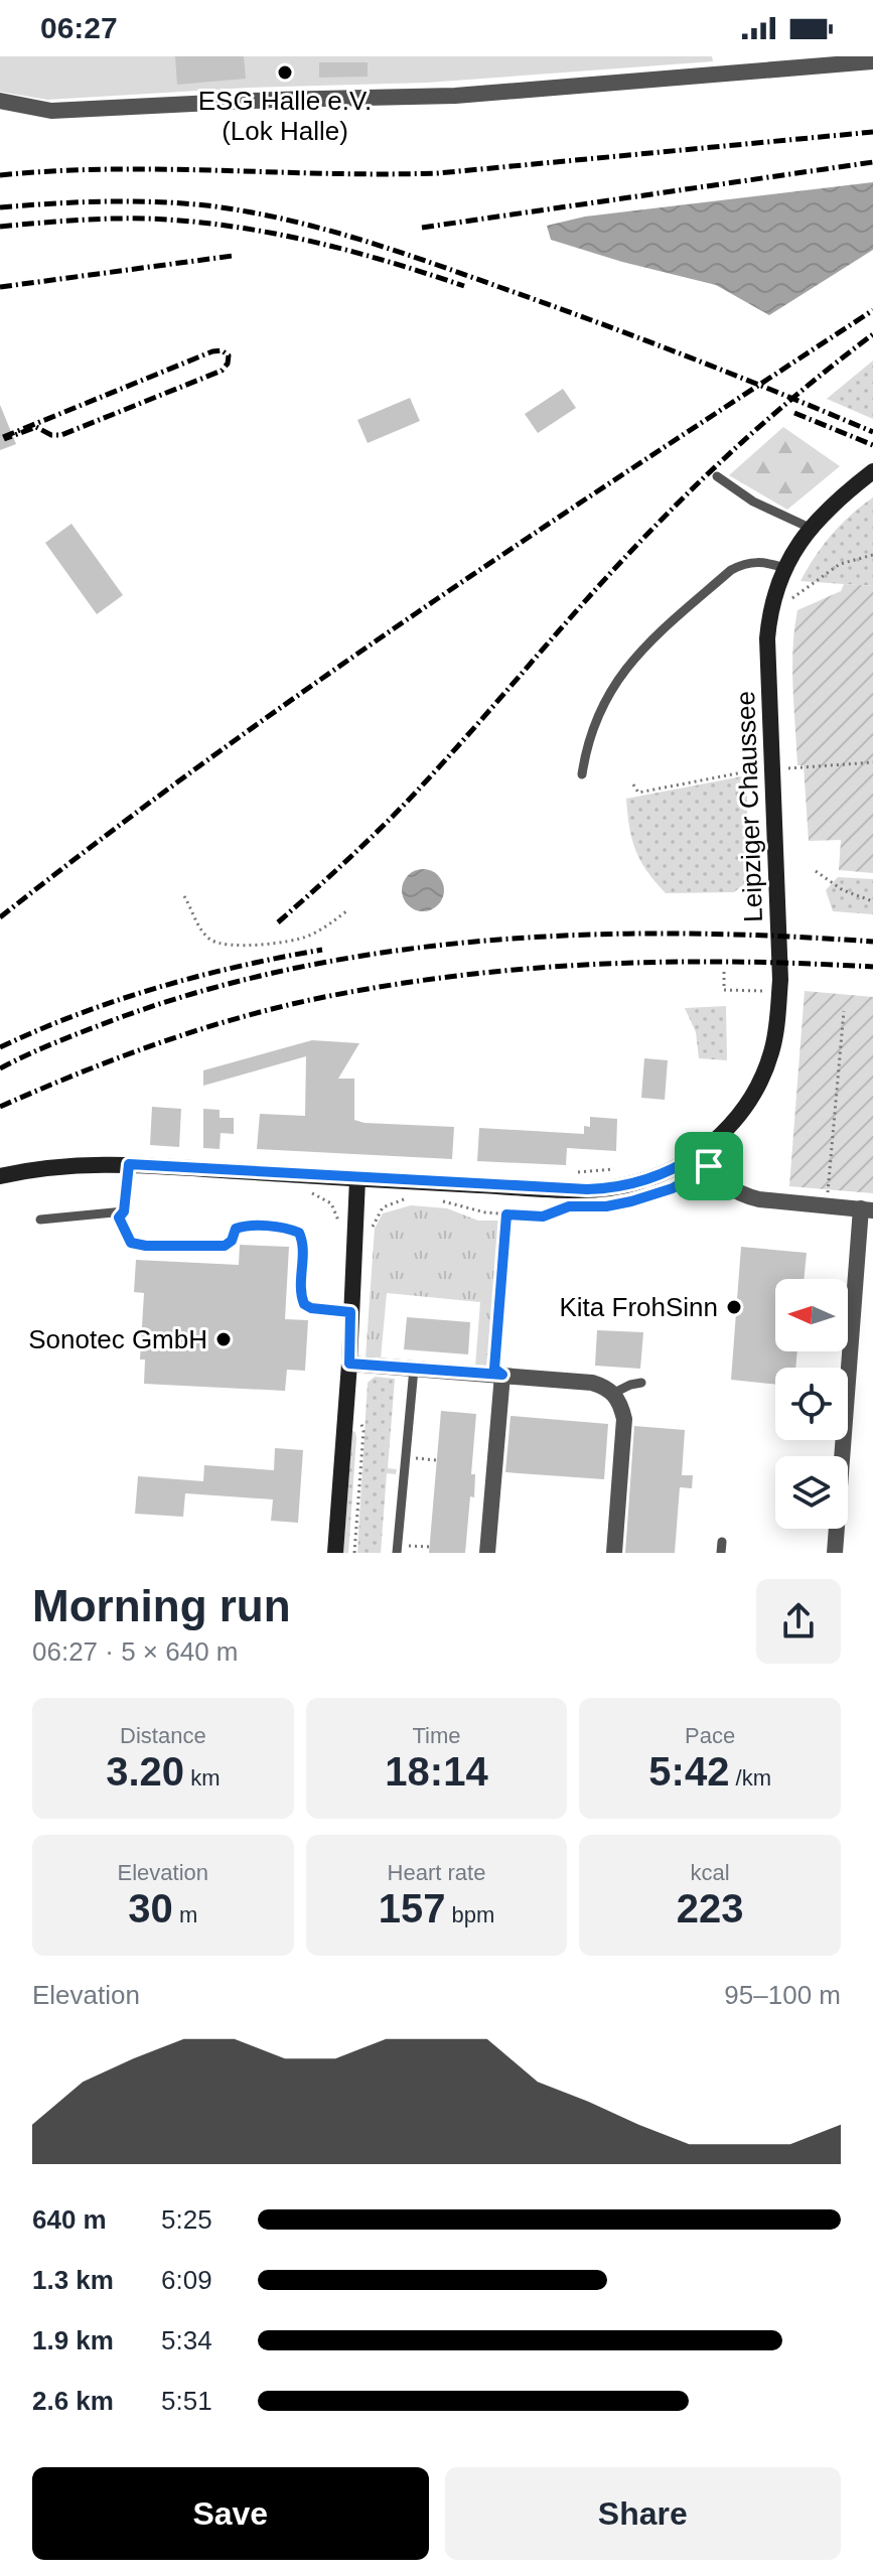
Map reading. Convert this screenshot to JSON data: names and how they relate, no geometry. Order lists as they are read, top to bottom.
{
  "streets": {
    "main road": ["Leipziger Chaussee"]
  },
  "places": ["ESG Halle e.V. (Lok Halle)", "Kita FrohSinn", "Sonotec GmbH"],
  "north": "left",
  "page": {
    "status": "06:27",
    "heading": ["Morning run", "06:27 · 5 × 640 m"],
    "stats": [
      ["Distance", "3.20 km"],
      ["Time", "18:14"],
      ["Pace", "5:42 /km"],
      ["Elevation", "30 m"],
      ["Heart rate", "157 bpm"],
      ["kcal", "223"]
    ],
    "chart": ["Elevation", "95–100 m"],
    "list": [
      {
        "name": "640 m",
        "note": "5:25"
      },
      {
        "name": "1.3 km",
        "note": "6:09"
      },
      {
        "name": "1.9 km",
        "note": "5:34"
      },
      {
        "name": "2.6 km",
        "note": "5:51"
      }
    ],
    "buttons": ["Save", "Share"]
  }
}
